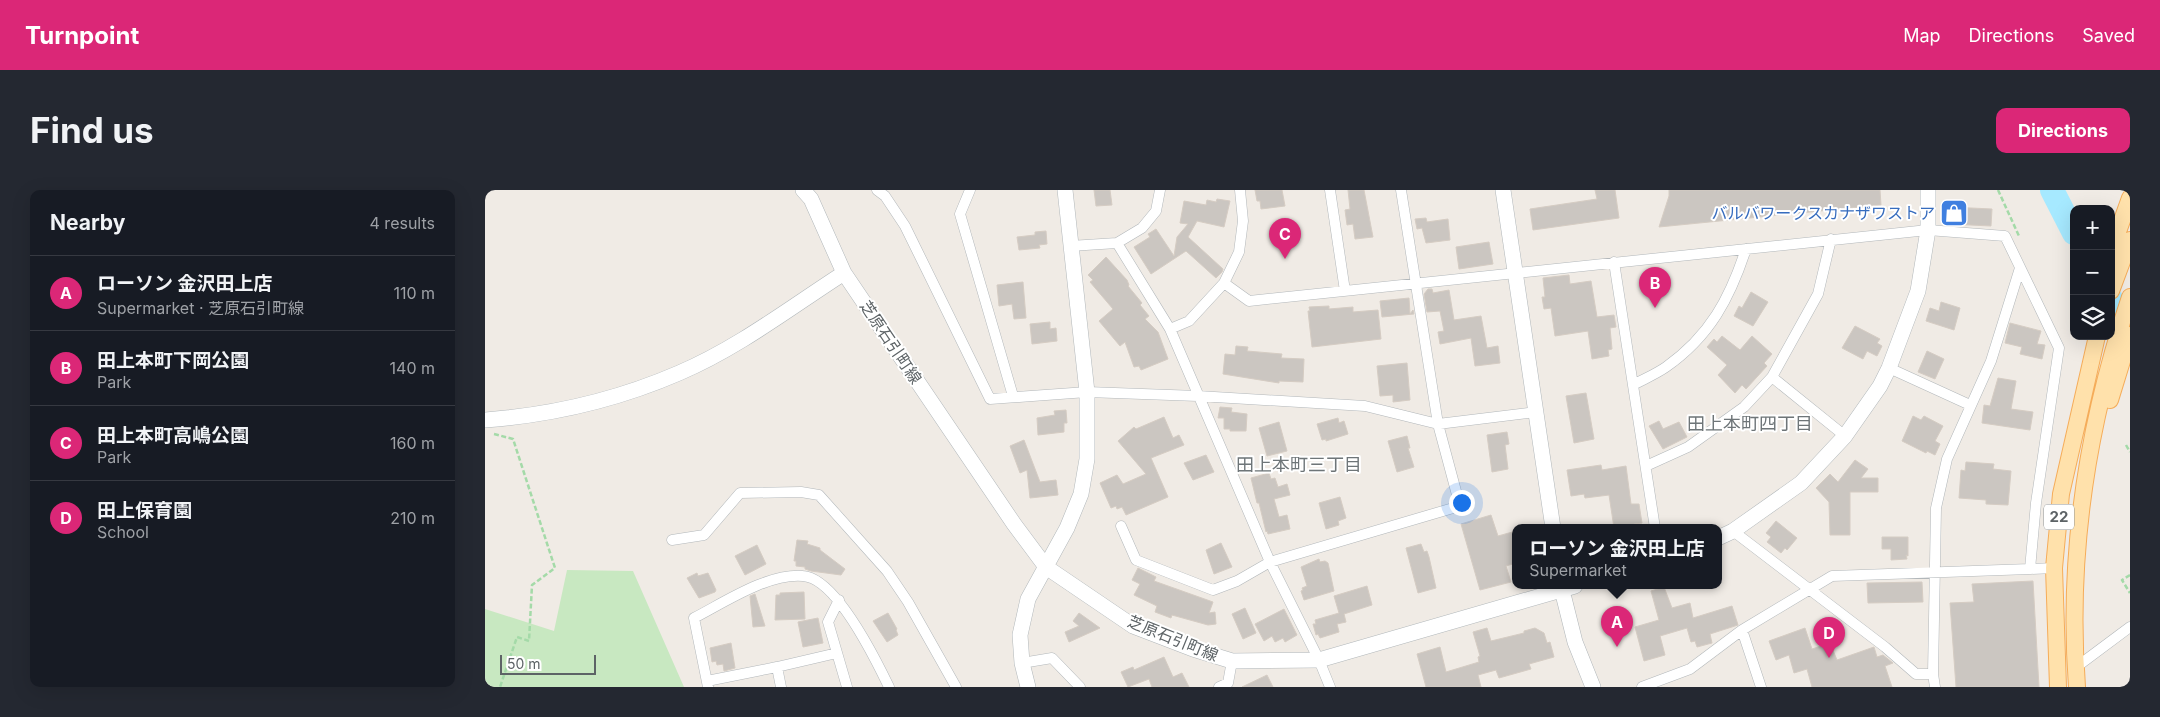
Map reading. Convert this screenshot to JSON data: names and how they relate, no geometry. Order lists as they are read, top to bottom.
{
  "streets": {
    "main road": ["22"],
    "street": ["芝原石引町線"]
  },
  "districts": ["田上本町四丁目", "田上本町三丁目"],
  "places": {
    "shop": ["バルバワークスカナザワストア"]
  },
  "scale_bar": "50 m",
  "page": {
    "header": "Turnpoint",
    "nav": ["Map", "Directions", "Saved"],
    "buttons": "Directions",
    "title": "Find us",
    "heading": ["Nearby", "4 results"],
    "map_buttons": ["+", "−"],
    "pins": [
      "C",
      "B",
      "A",
      "D"
    ],
    "list": [
      {
        "mark": "A",
        "name": "ローソン 金沢田上店",
        "note": "Supermarket · 芝原石引町線",
        "value": "110 m"
      },
      {
        "mark": "B",
        "name": "田上本町下岡公園",
        "note": "Park",
        "value": "140 m"
      },
      {
        "mark": "C",
        "name": "田上本町高嶋公園",
        "note": "Park",
        "value": "160 m"
      },
      {
        "mark": "D",
        "name": "田上保育園",
        "note": "School",
        "value": "210 m"
      }
    ],
    "popup": ["ローソン 金沢田上店", "Supermarket"],
    "scale": "50 m"
  }
}
